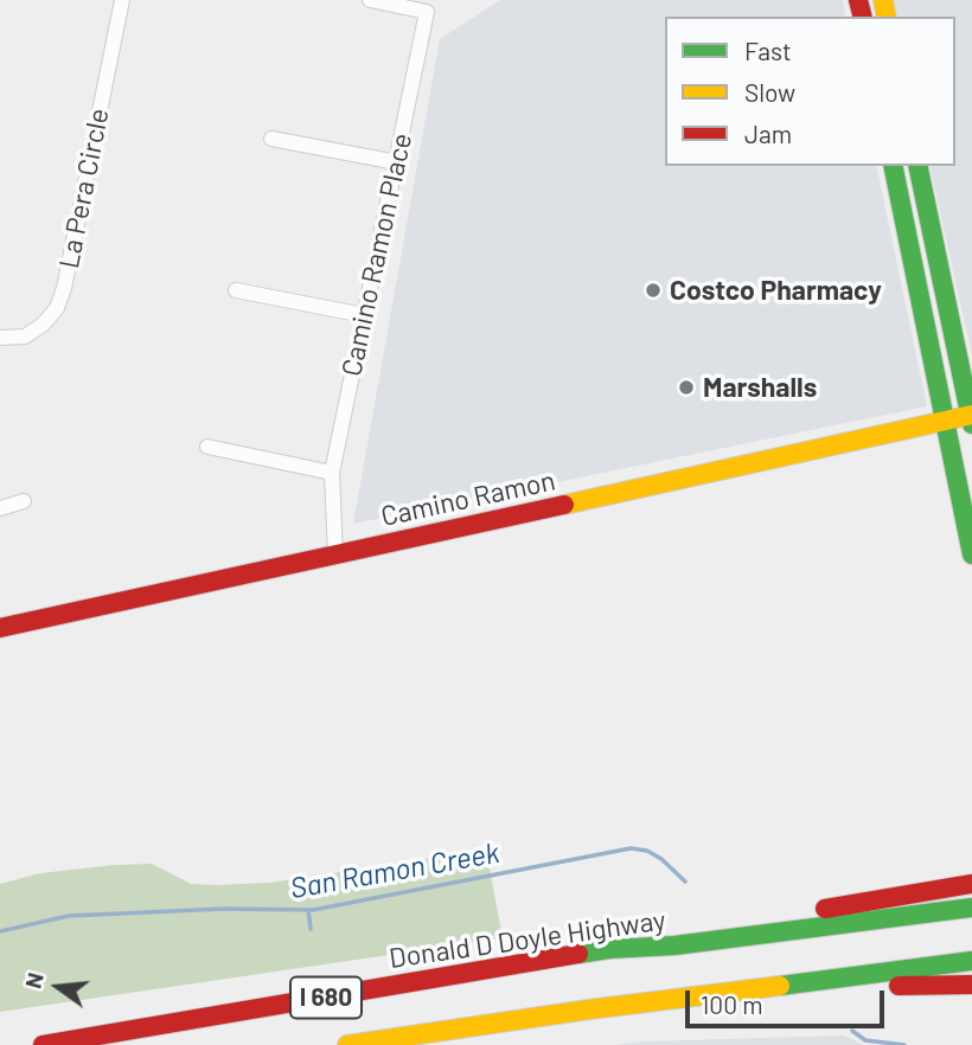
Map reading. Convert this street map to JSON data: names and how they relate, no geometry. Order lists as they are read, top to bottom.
{
  "streets": {
    "main road": ["Camino Ramon", "Donald D Doyle Highway", "I 680"],
    "street": ["La Pera Circle", "Camino Ramon Place"]
  },
  "crossings": [
    ["Camino Ramon Place", "Camino Ramon"]
  ],
  "water": ["San Ramon Creek"],
  "places": ["Costco Pharmacy", "Marshalls"],
  "legend": ["Fast", "Slow", "Jam"],
  "scale_bar": "100 m",
  "north": "left"
}
